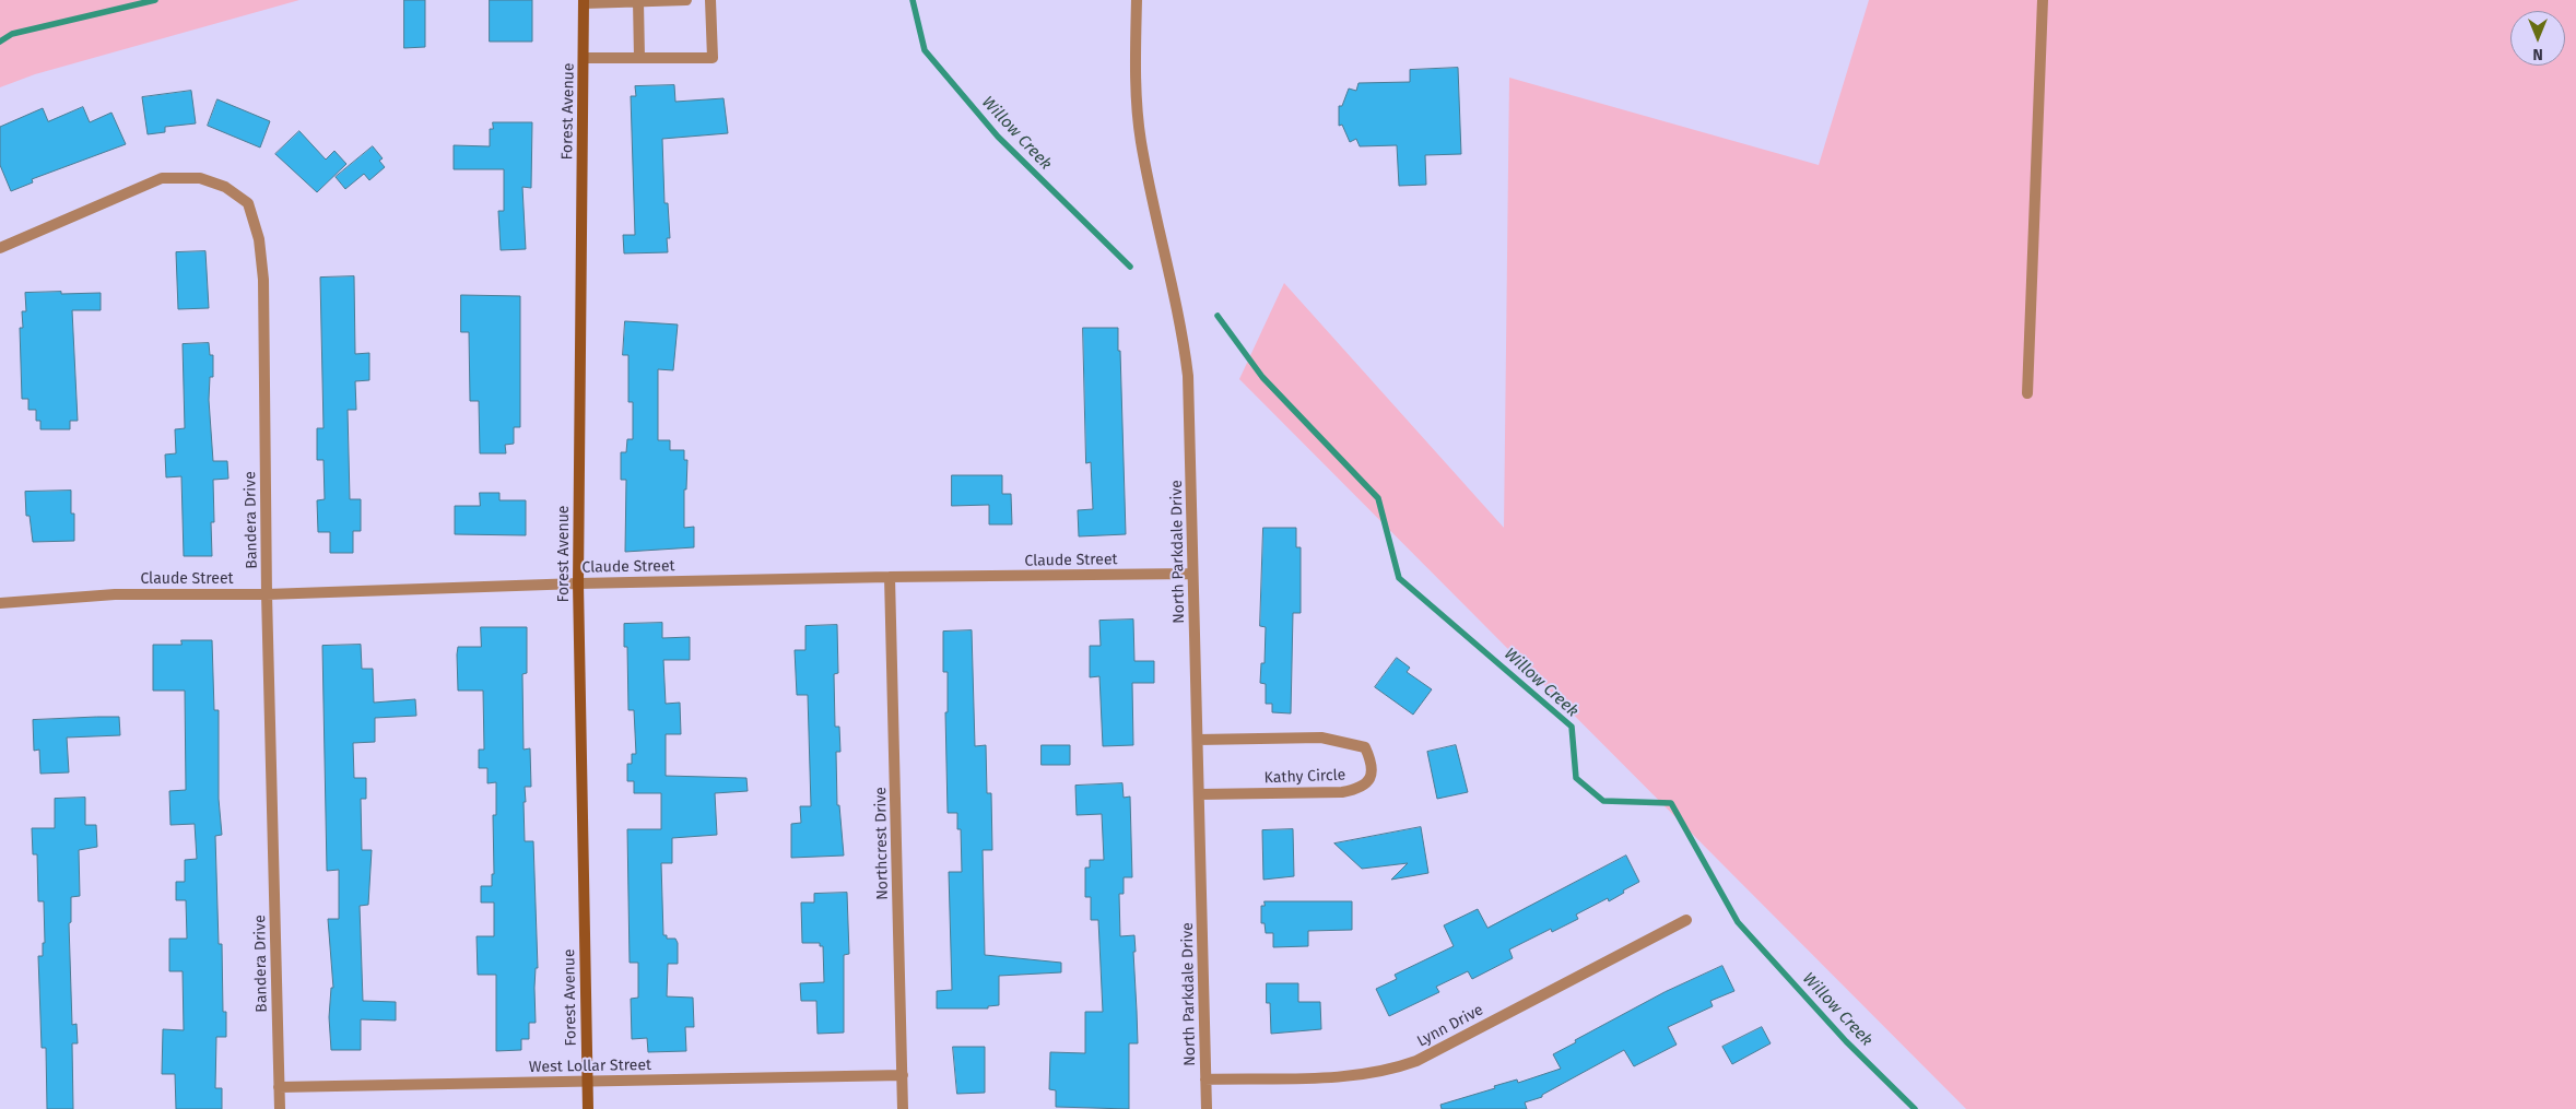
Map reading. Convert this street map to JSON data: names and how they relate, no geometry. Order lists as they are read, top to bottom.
{
  "streets": {
    "street": [
      "Forest Avenue",
      "Bandera Drive",
      "North Parkdale Drive",
      "Claude Street",
      "Kathy Circle",
      "Northcrest Drive",
      "Lynn Drive",
      "West Lollar Street"
    ]
  },
  "crossings": [
    ["Forest Avenue", "Claude Street"],
    ["Forest Avenue", "West Lollar Street"],
    ["Bandera Drive", "Claude Street"],
    ["Bandera Drive", "West Lollar Street"],
    ["North Parkdale Drive", "Claude Street"],
    ["North Parkdale Drive", "Kathy Circle"],
    ["North Parkdale Drive", "Lynn Drive"],
    ["Claude Street", "Northcrest Drive"],
    ["Northcrest Drive", "West Lollar Street"]
  ],
  "water": ["Willow Creek"],
  "north": "bottom"
}
